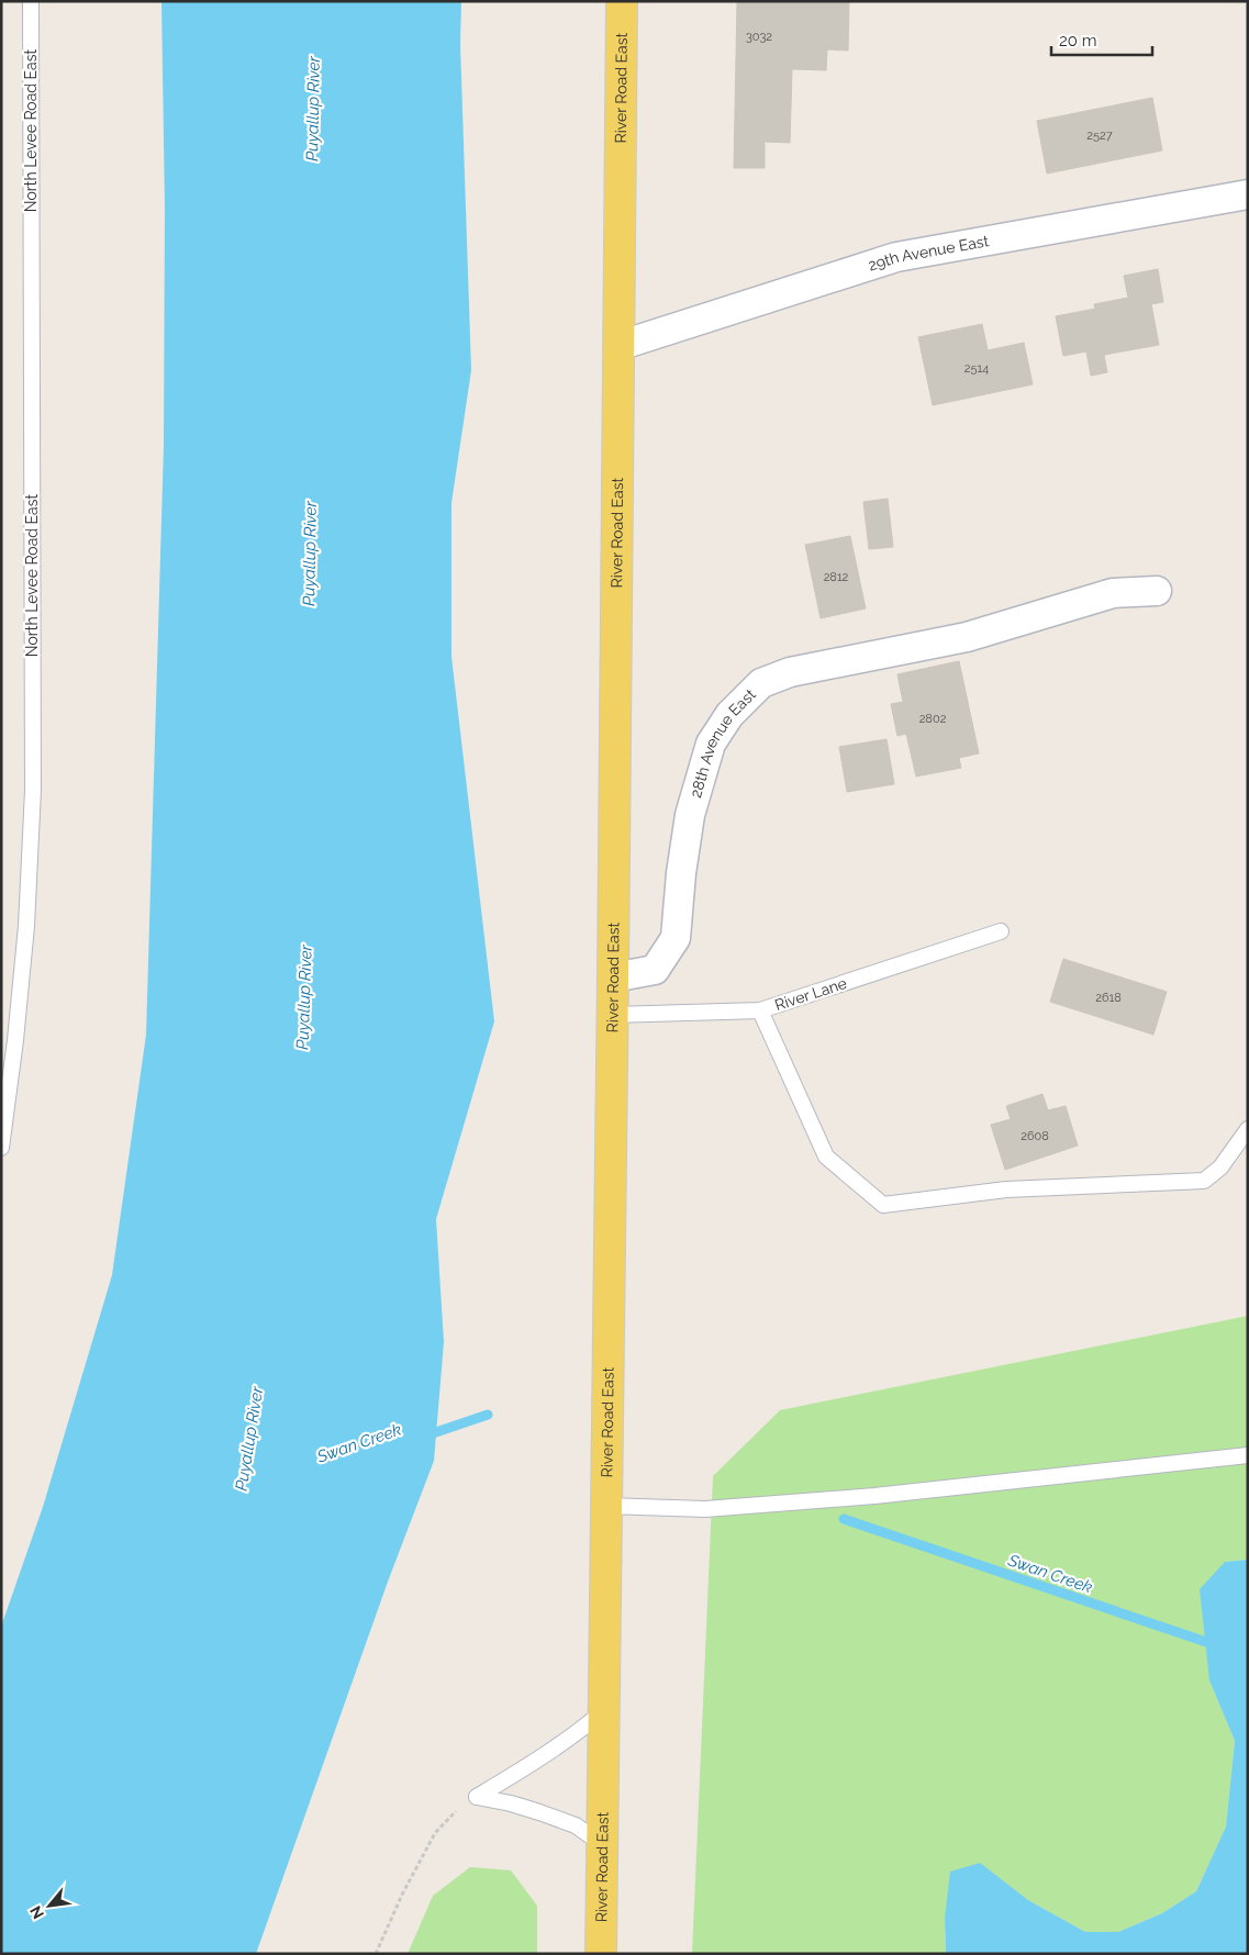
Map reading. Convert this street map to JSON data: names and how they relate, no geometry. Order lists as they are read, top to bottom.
{
  "streets": {
    "main road": ["River Road East"],
    "street": ["29th Avenue East", "28th Avenue East"],
    "lane": ["North Levee Road East", "River Lane"]
  },
  "crossings": [
    ["River Road East", "29th Avenue East"],
    ["River Road East", "28th Avenue East"],
    ["River Road East", "River Lane"]
  ],
  "water": ["Puyallup River", "Swan Creek"],
  "house_numbers": [
    "3032",
    "2527",
    "2514",
    "2812",
    "2802",
    "2618",
    "2608"
  ],
  "scale_bar": "20 m",
  "north": "bottom left"
}
